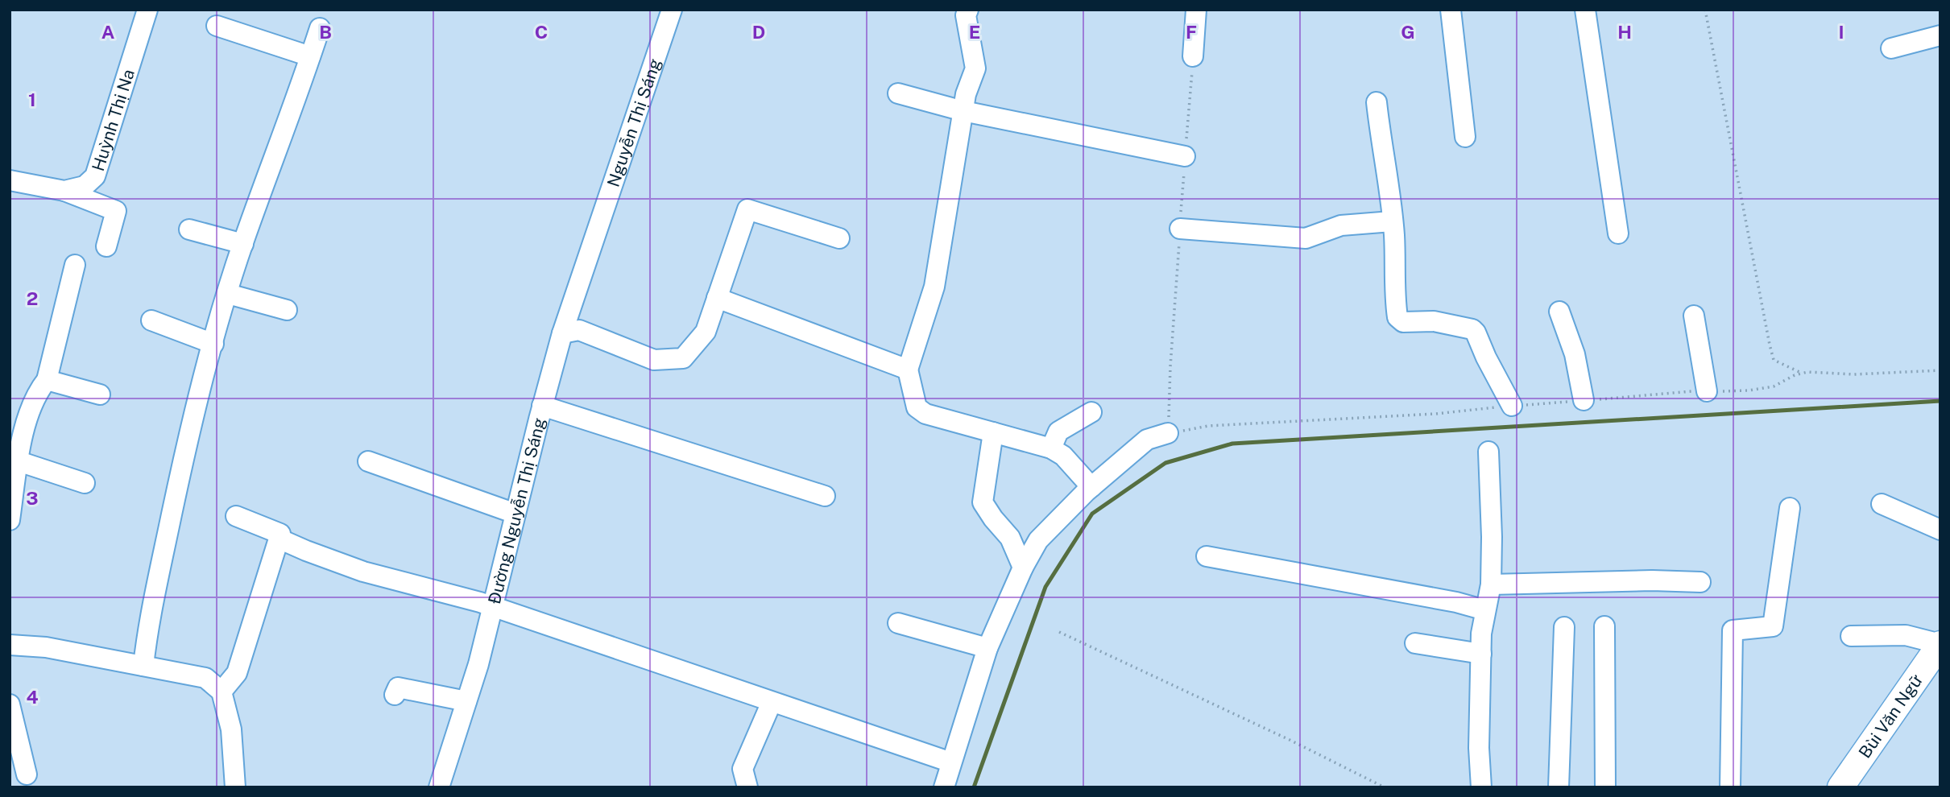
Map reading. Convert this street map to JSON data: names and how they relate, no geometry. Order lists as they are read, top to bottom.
{
  "streets": {
    "main road": ["Bùi Văn Ngữ"],
    "street": ["Huỳnh Thị Na", "Nguyễn Thị Sáng", "Đường Nguyễn Thị Sáng"]
  },
  "crossings": [
    ["Nguyễn Thị Sáng", "Đường Nguyễn Thị Sáng"]
  ],
  "grid": {
    "columns": [
      "A",
      "B",
      "C",
      "D",
      "E",
      "F",
      "G",
      "H",
      "I"
    ],
    "rows": [
      "1",
      "2",
      "3",
      "4"
    ]
  }
}
